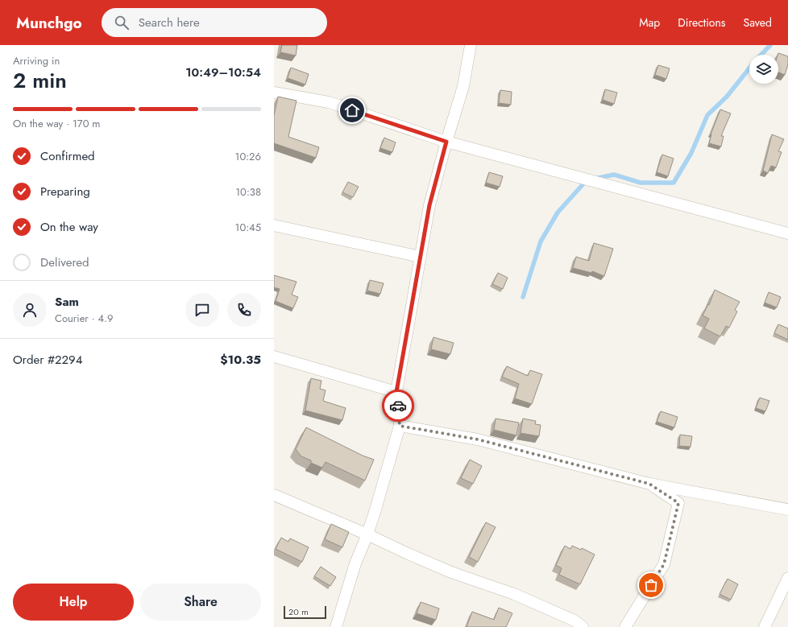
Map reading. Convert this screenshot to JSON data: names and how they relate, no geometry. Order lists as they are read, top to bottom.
{
  "scale_bar": "20 m",
  "page": {
    "header": "Munchgo",
    "search": "Search here",
    "nav": ["Map", "Directions", "Saved"],
    "heading": ["2 min", "Arriving in", "10:49–10:54"],
    "panel": [
      "Sam",
      "Courier · 4.9",
      "Order #2294",
      "$10.35"
    ],
    "bar": "On the way · 170 m",
    "list": [
      ["Confirmed", "10:26"],
      ["Preparing", "10:38"],
      ["On the way", "10:45"],
      "Delivered"
    ],
    "buttons": ["Help", "Share"],
    "scale": "20 m"
  }
}
